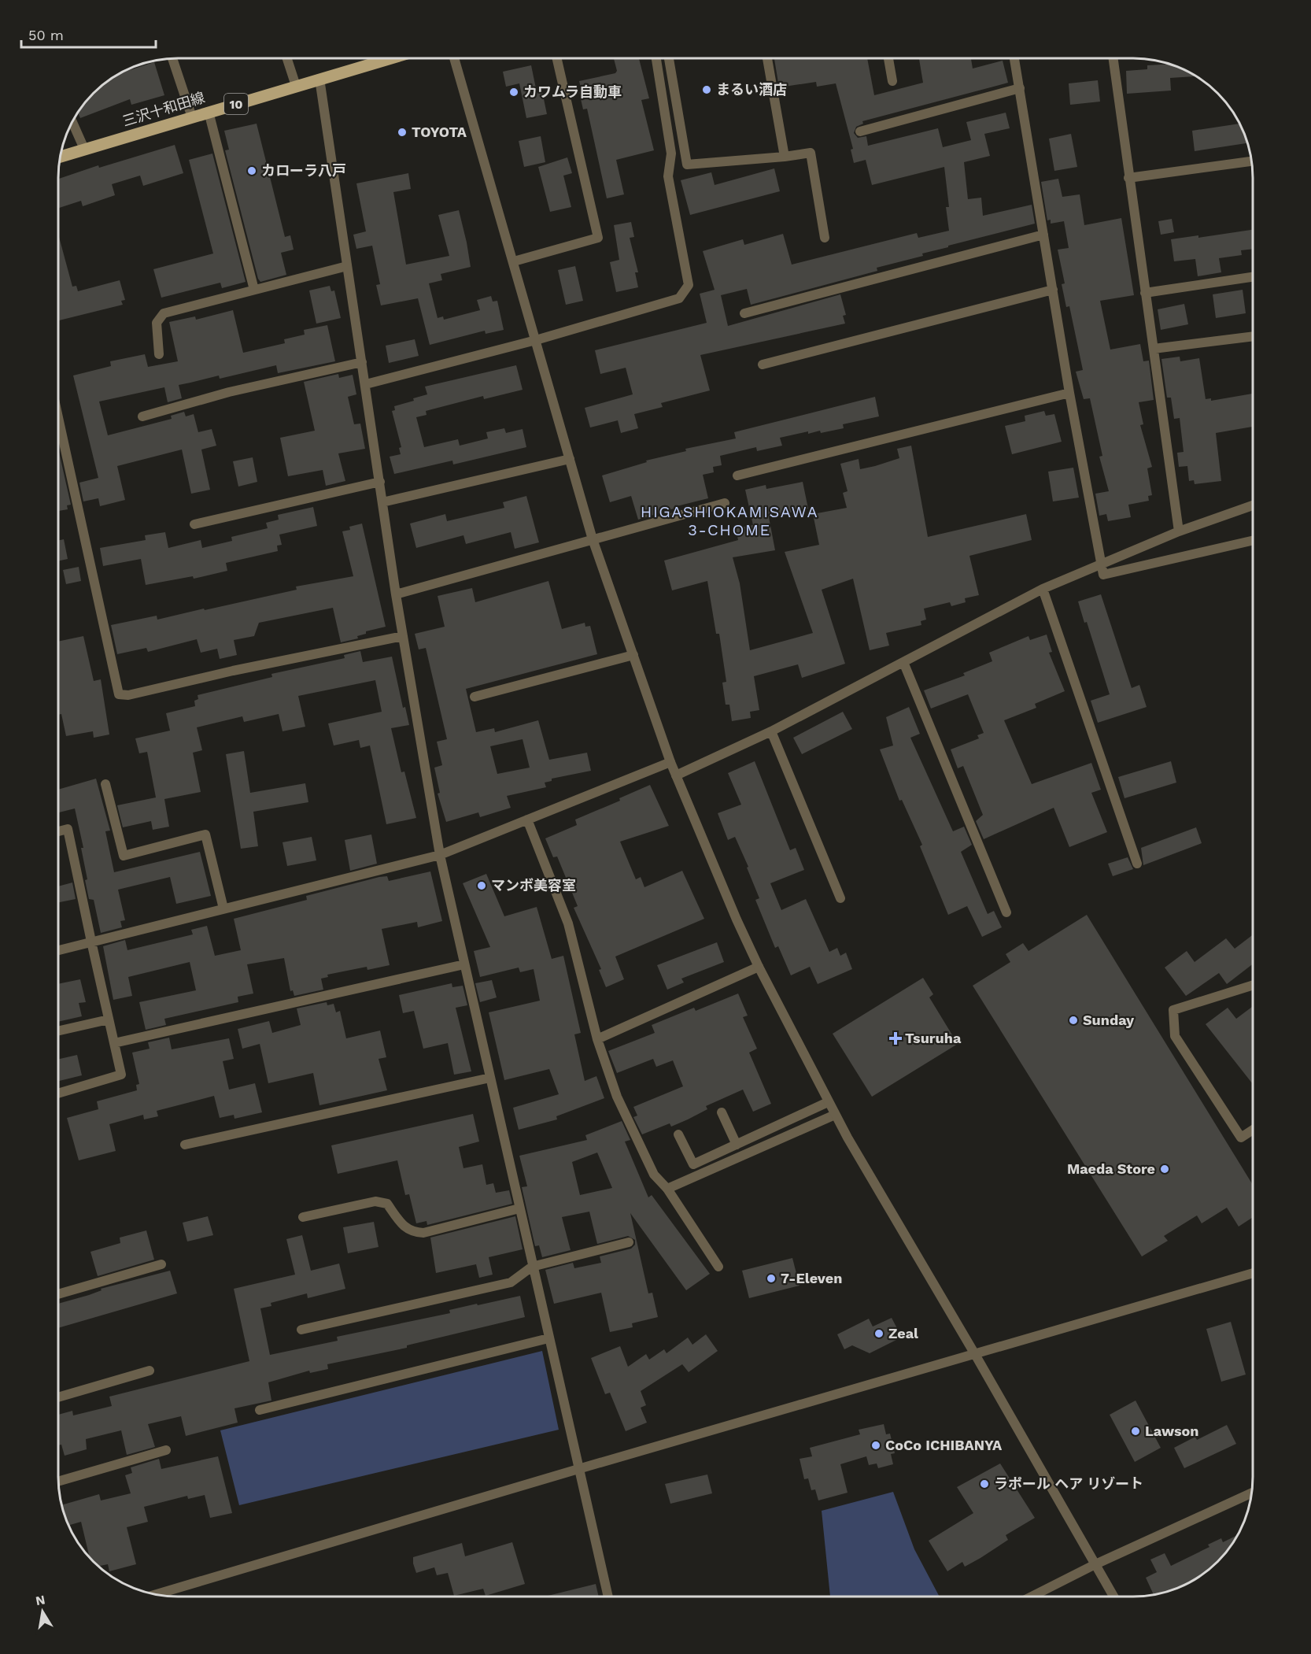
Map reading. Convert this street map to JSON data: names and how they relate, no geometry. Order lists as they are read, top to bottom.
{
  "streets": {
    "main road": ["10", "三沢十和田線"]
  },
  "districts": ["HIGASHIOKAMISAWA 3-CHOME"],
  "places": {
    "other": [
      "まるい酒店",
      "カワムラ自動車",
      "TOYOTA",
      "カローラ八戸",
      "マンボ美容室",
      "Sunday",
      "Maeda Store",
      "7-Eleven",
      "Zeal",
      "Lawson",
      "CoCo ICHIBANYA",
      "ラポール ヘア リゾート"
    ],
    "health": ["Tsuruha"]
  },
  "scale_bar": "50 m",
  "north": "top"
}
